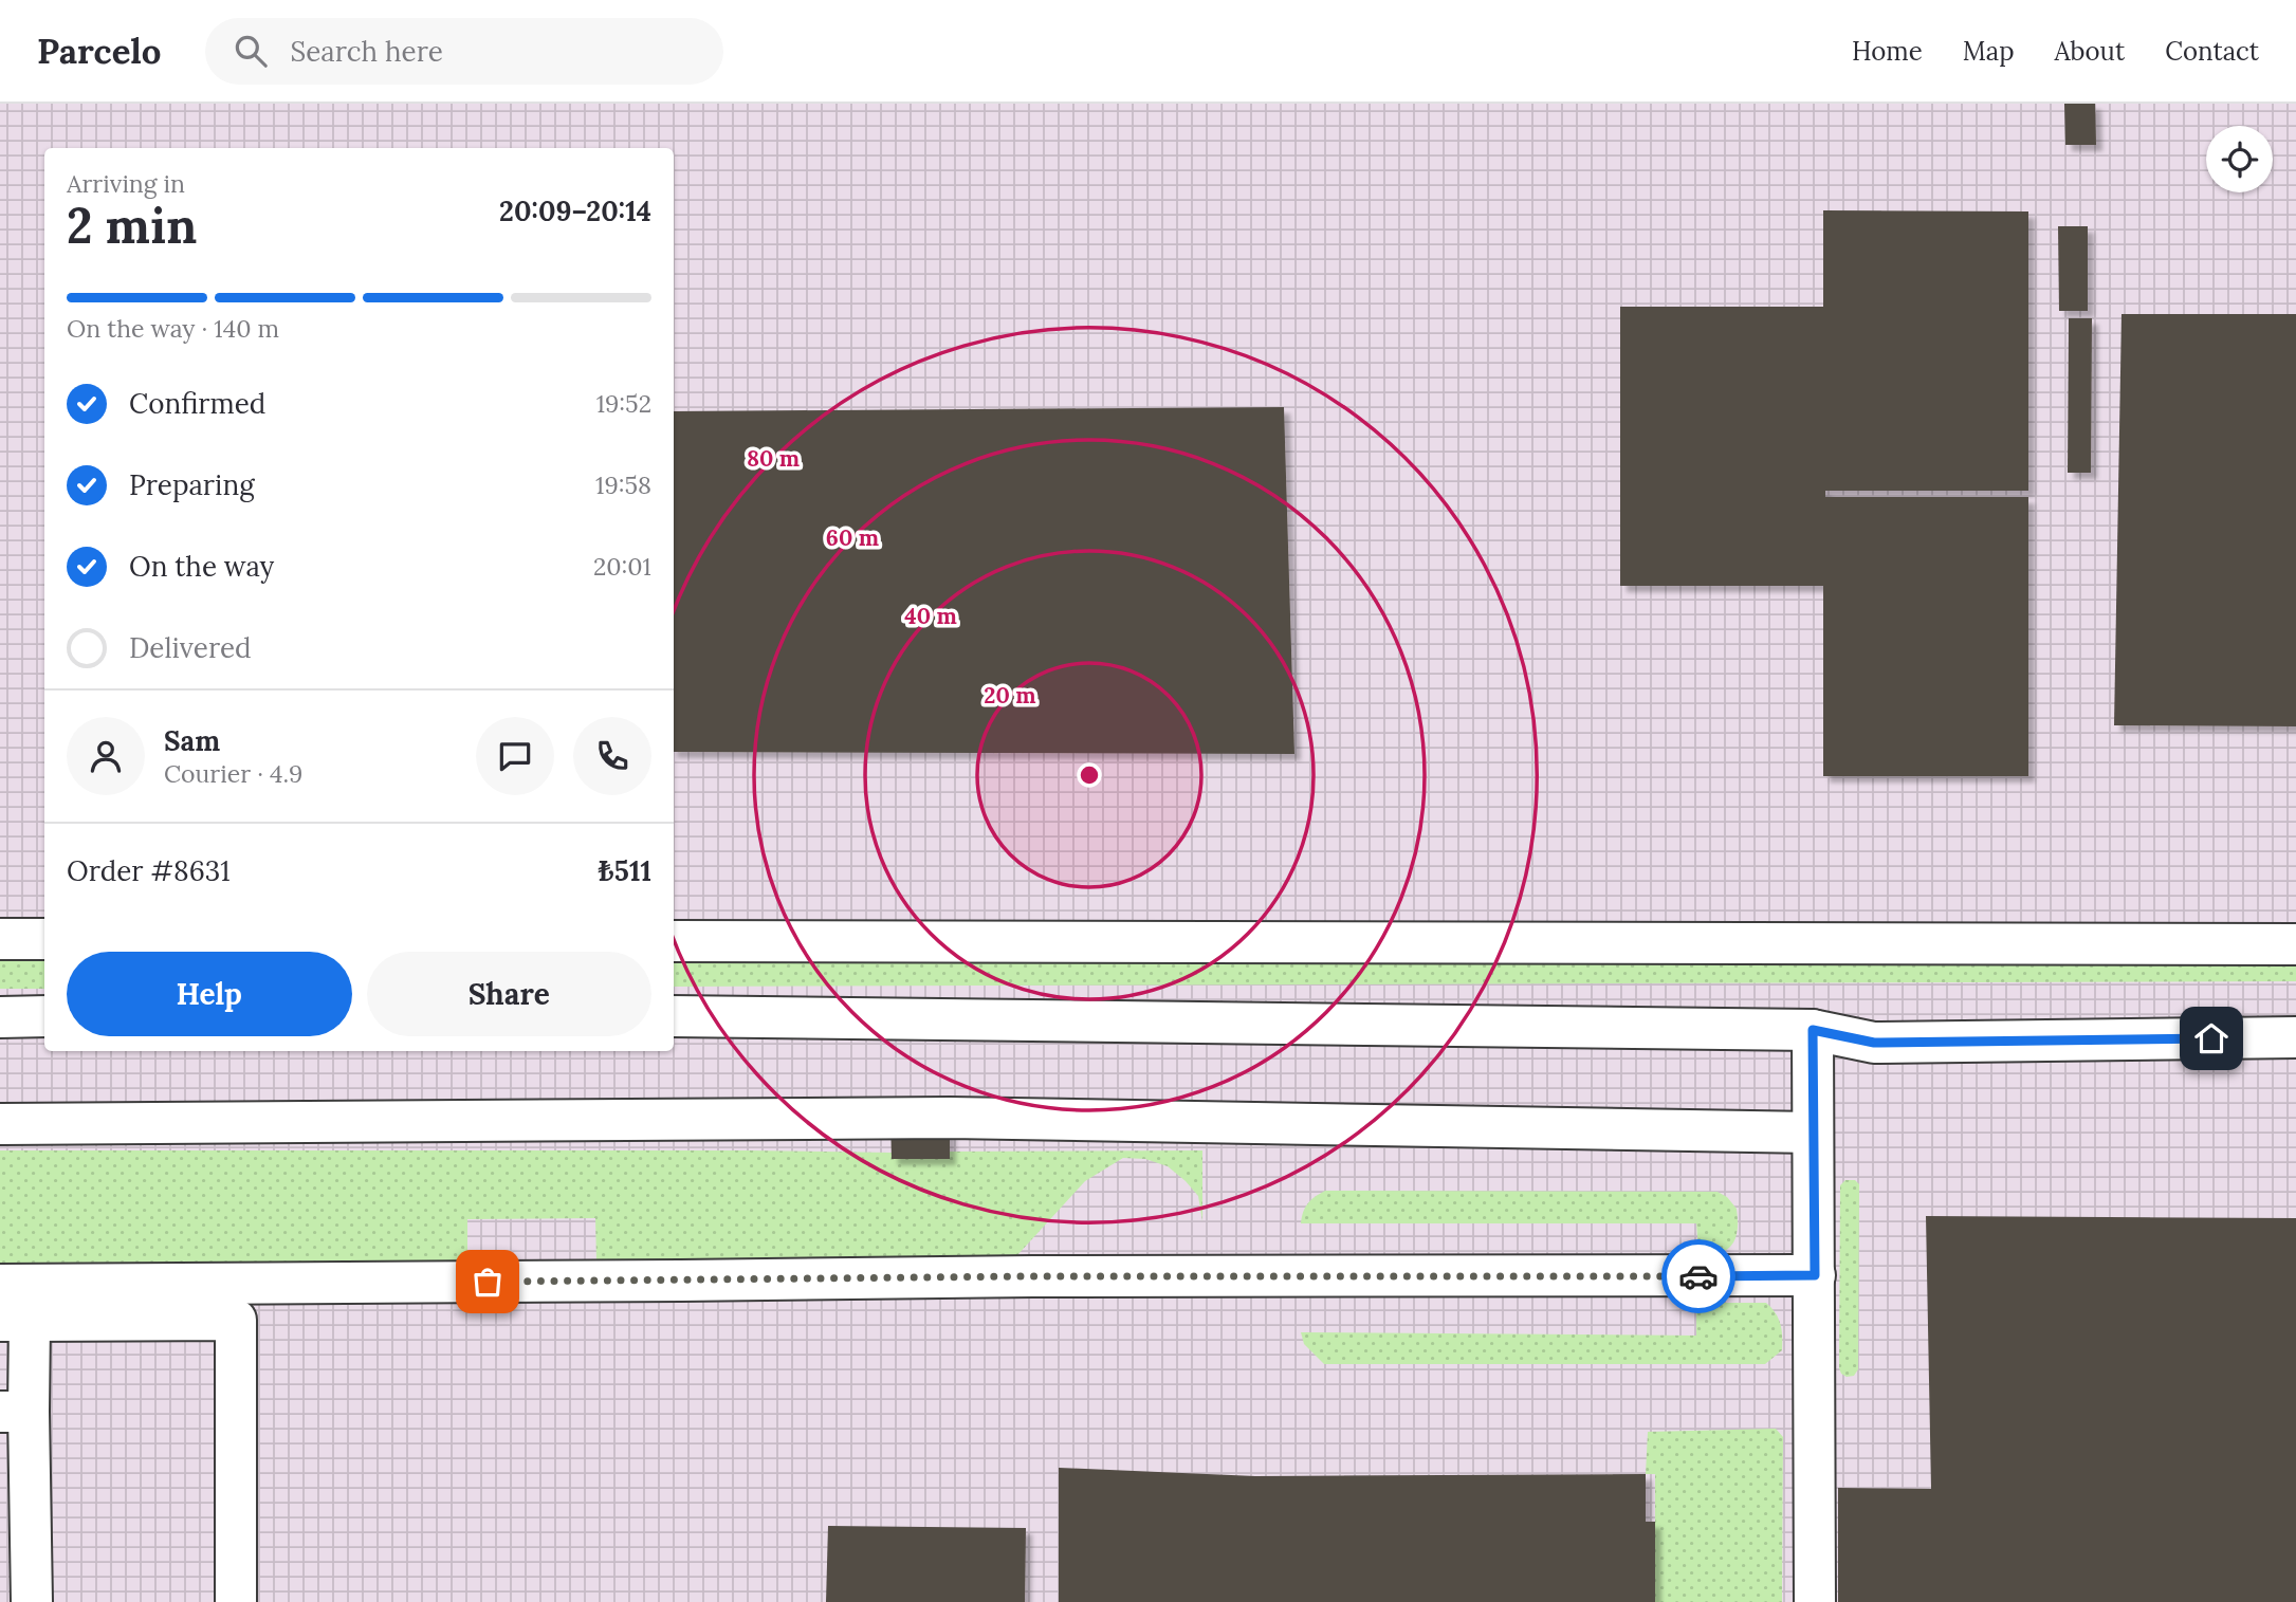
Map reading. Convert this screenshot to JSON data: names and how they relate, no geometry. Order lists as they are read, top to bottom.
{
  "page": {
    "header": "Parcelo",
    "search": "Search here",
    "nav": [
      "Home",
      "Map",
      "About",
      "Contact"
    ],
    "heading": ["2 min", "Arriving in", "20:09–20:14"],
    "panel": [
      "Sam",
      "Courier · 4.9",
      "Order #8631",
      "₺511"
    ],
    "bar": "On the way · 140 m",
    "list": [
      ["Confirmed", "19:52"],
      ["Preparing", "19:58"],
      ["On the way", "20:01"],
      "Delivered"
    ],
    "buttons": ["Help", "Share"]
  },
  "rings": [
    "80 m",
    "60 m",
    "40 m",
    "20 m"
  ]
}
